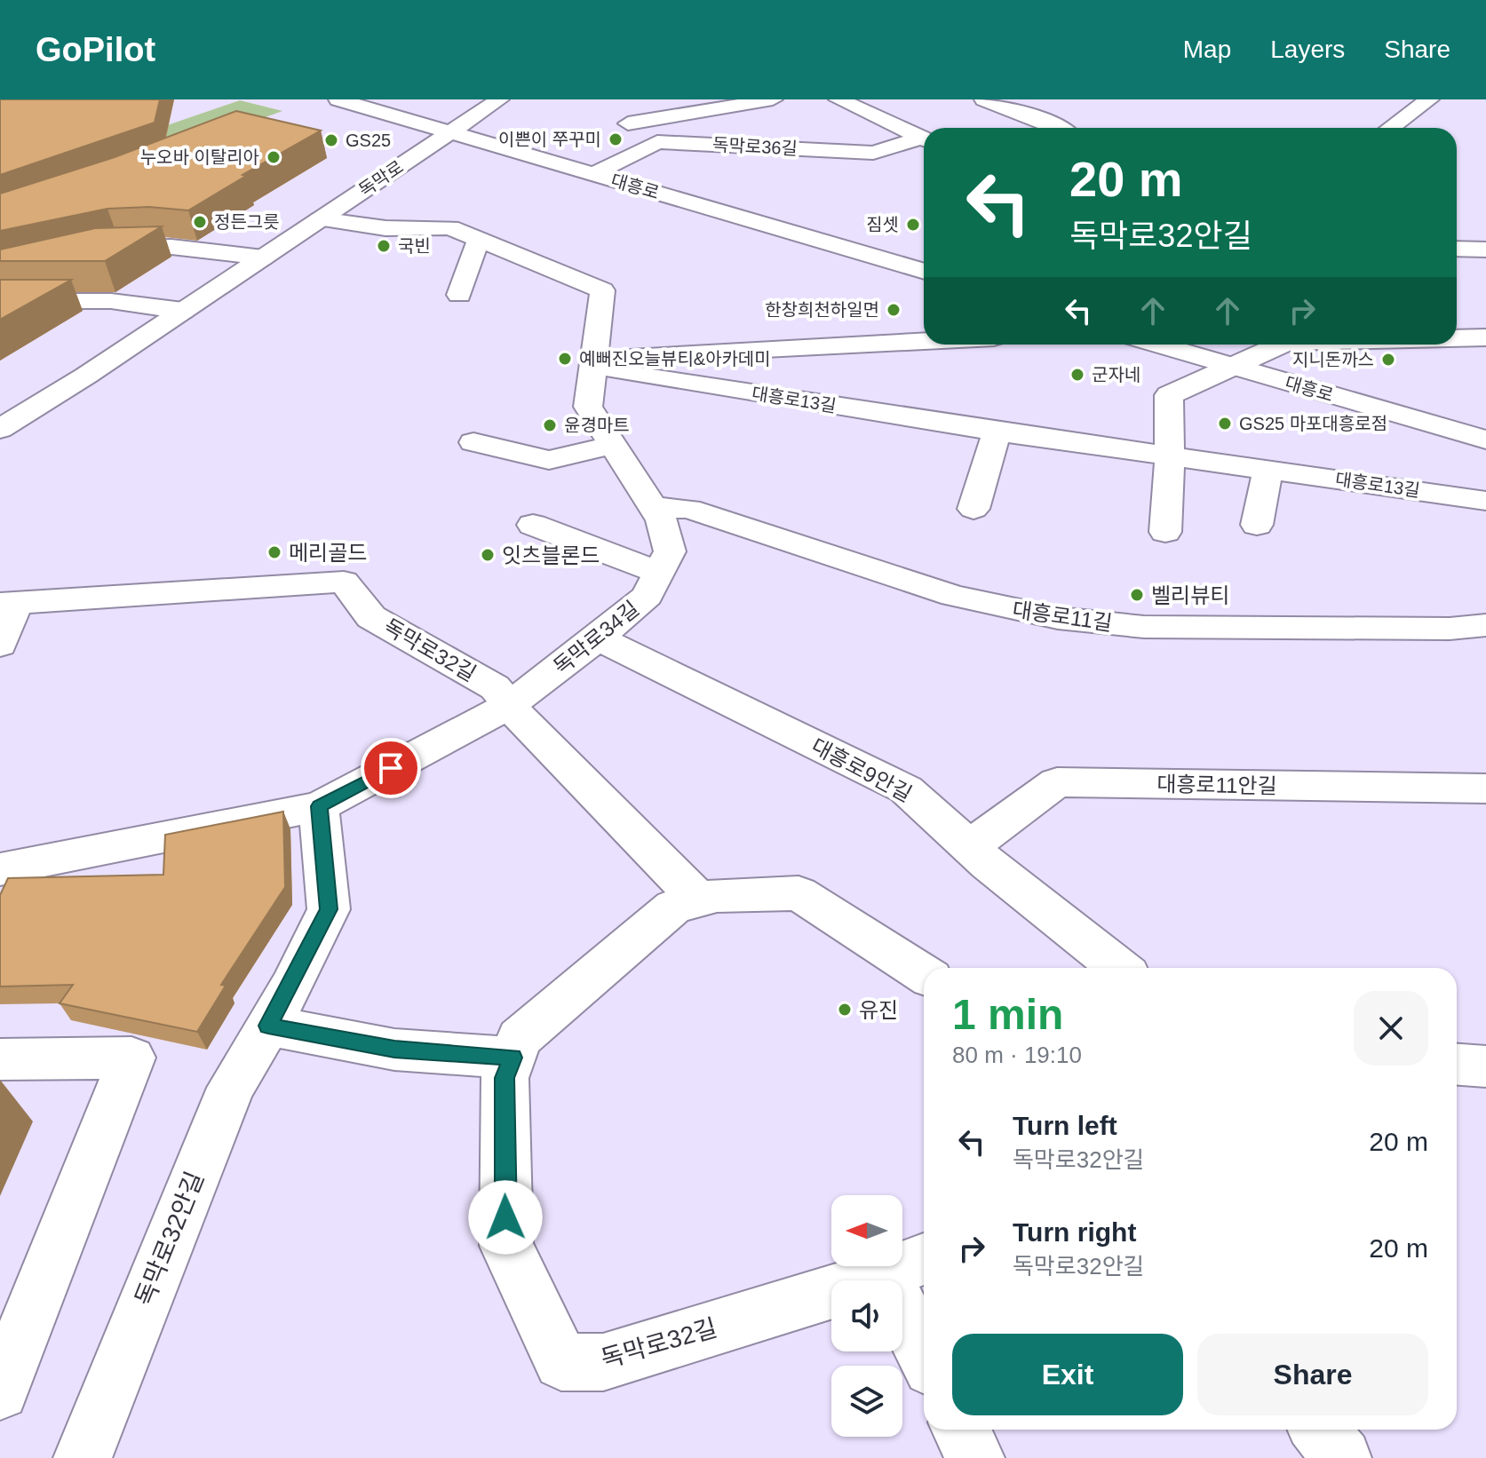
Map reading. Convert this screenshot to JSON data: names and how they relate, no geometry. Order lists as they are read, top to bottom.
{
  "streets": {
    "street": [
      "독막로36길",
      "독막로",
      "대흥로",
      "대흥로13길",
      "대흥로11길",
      "독막로34길",
      "독막로32길",
      "대흥로9안길",
      "대흥로11안길",
      "독막로32안길"
    ]
  },
  "crossings": [
    ["독막로36길", "대흥로"],
    ["독막로", "대흥로"],
    ["독막로", "독막로34길"],
    ["대흥로13길", "독막로34길"],
    ["대흥로11길", "독막로34길"],
    ["독막로34길", "독막로32길"],
    ["독막로34길", "대흥로9안길"],
    ["대흥로9안길", "대흥로11안길"]
  ],
  "places": [
    "이쁜이 쭈꾸미",
    "GS25",
    "누오바 이탈리아",
    "정든그릇",
    "짐셋",
    "국빈",
    "한창희천하일면",
    "예뻐진오늘뷰티&아카데미",
    "지니돈까스",
    "군자네",
    "GS25 마포대흥로점",
    "윤경마트",
    "메리골드",
    "잇츠블론드",
    "벨리뷰티",
    "유진"
  ],
  "north": "left",
  "page": {
    "header": "GoPilot",
    "nav": ["Map", "Layers", "Share"],
    "turn": ["20 m", "독막로32안길"],
    "heading": ["1 min", "80 m · 19:10"],
    "list": [
      {
        "name": "Turn left",
        "note": "독막로32안길",
        "value": "20 m"
      },
      {
        "name": "Turn right",
        "note": "독막로32안길",
        "value": "20 m"
      }
    ],
    "buttons": ["Exit", "Share"]
  }
}
